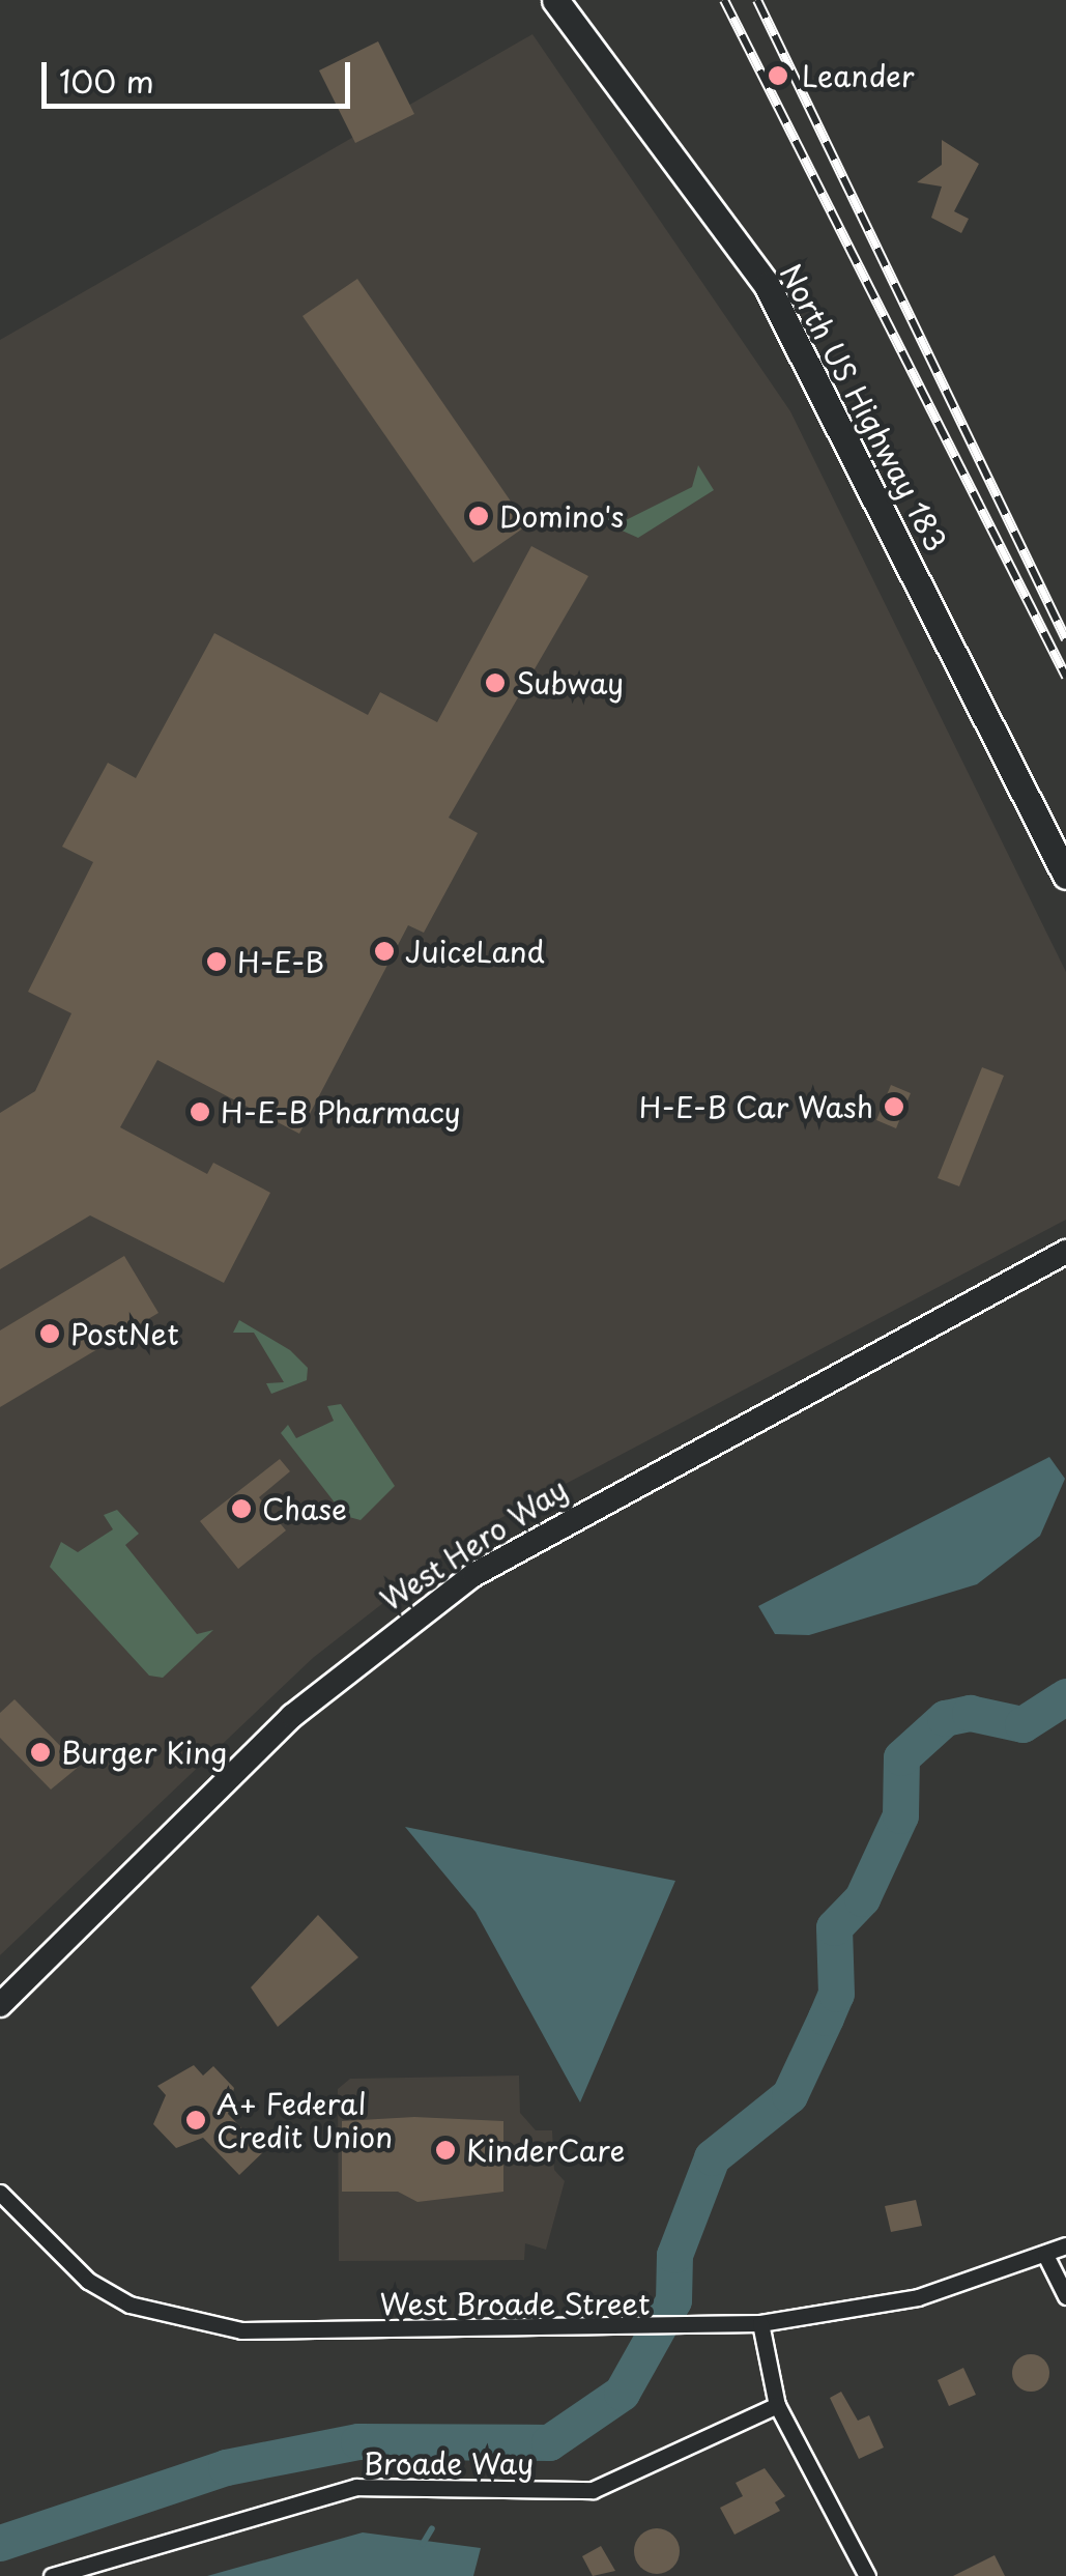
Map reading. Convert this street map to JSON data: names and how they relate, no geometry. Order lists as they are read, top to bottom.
{
  "streets": {
    "main road": ["North US Highway 183", "West Hero Way"],
    "street": ["West Broade Street", "Broade Way"]
  },
  "places": [
    "Leander",
    "Domino's",
    "Subway",
    "JuiceLand",
    "H-E-B",
    "H-E-B Car Wash",
    "H-E-B Pharmacy",
    "PostNet",
    "Chase",
    "Burger King",
    "A+ Federal Credit Union",
    "KinderCare"
  ],
  "scale_bar": "100 m"
}
